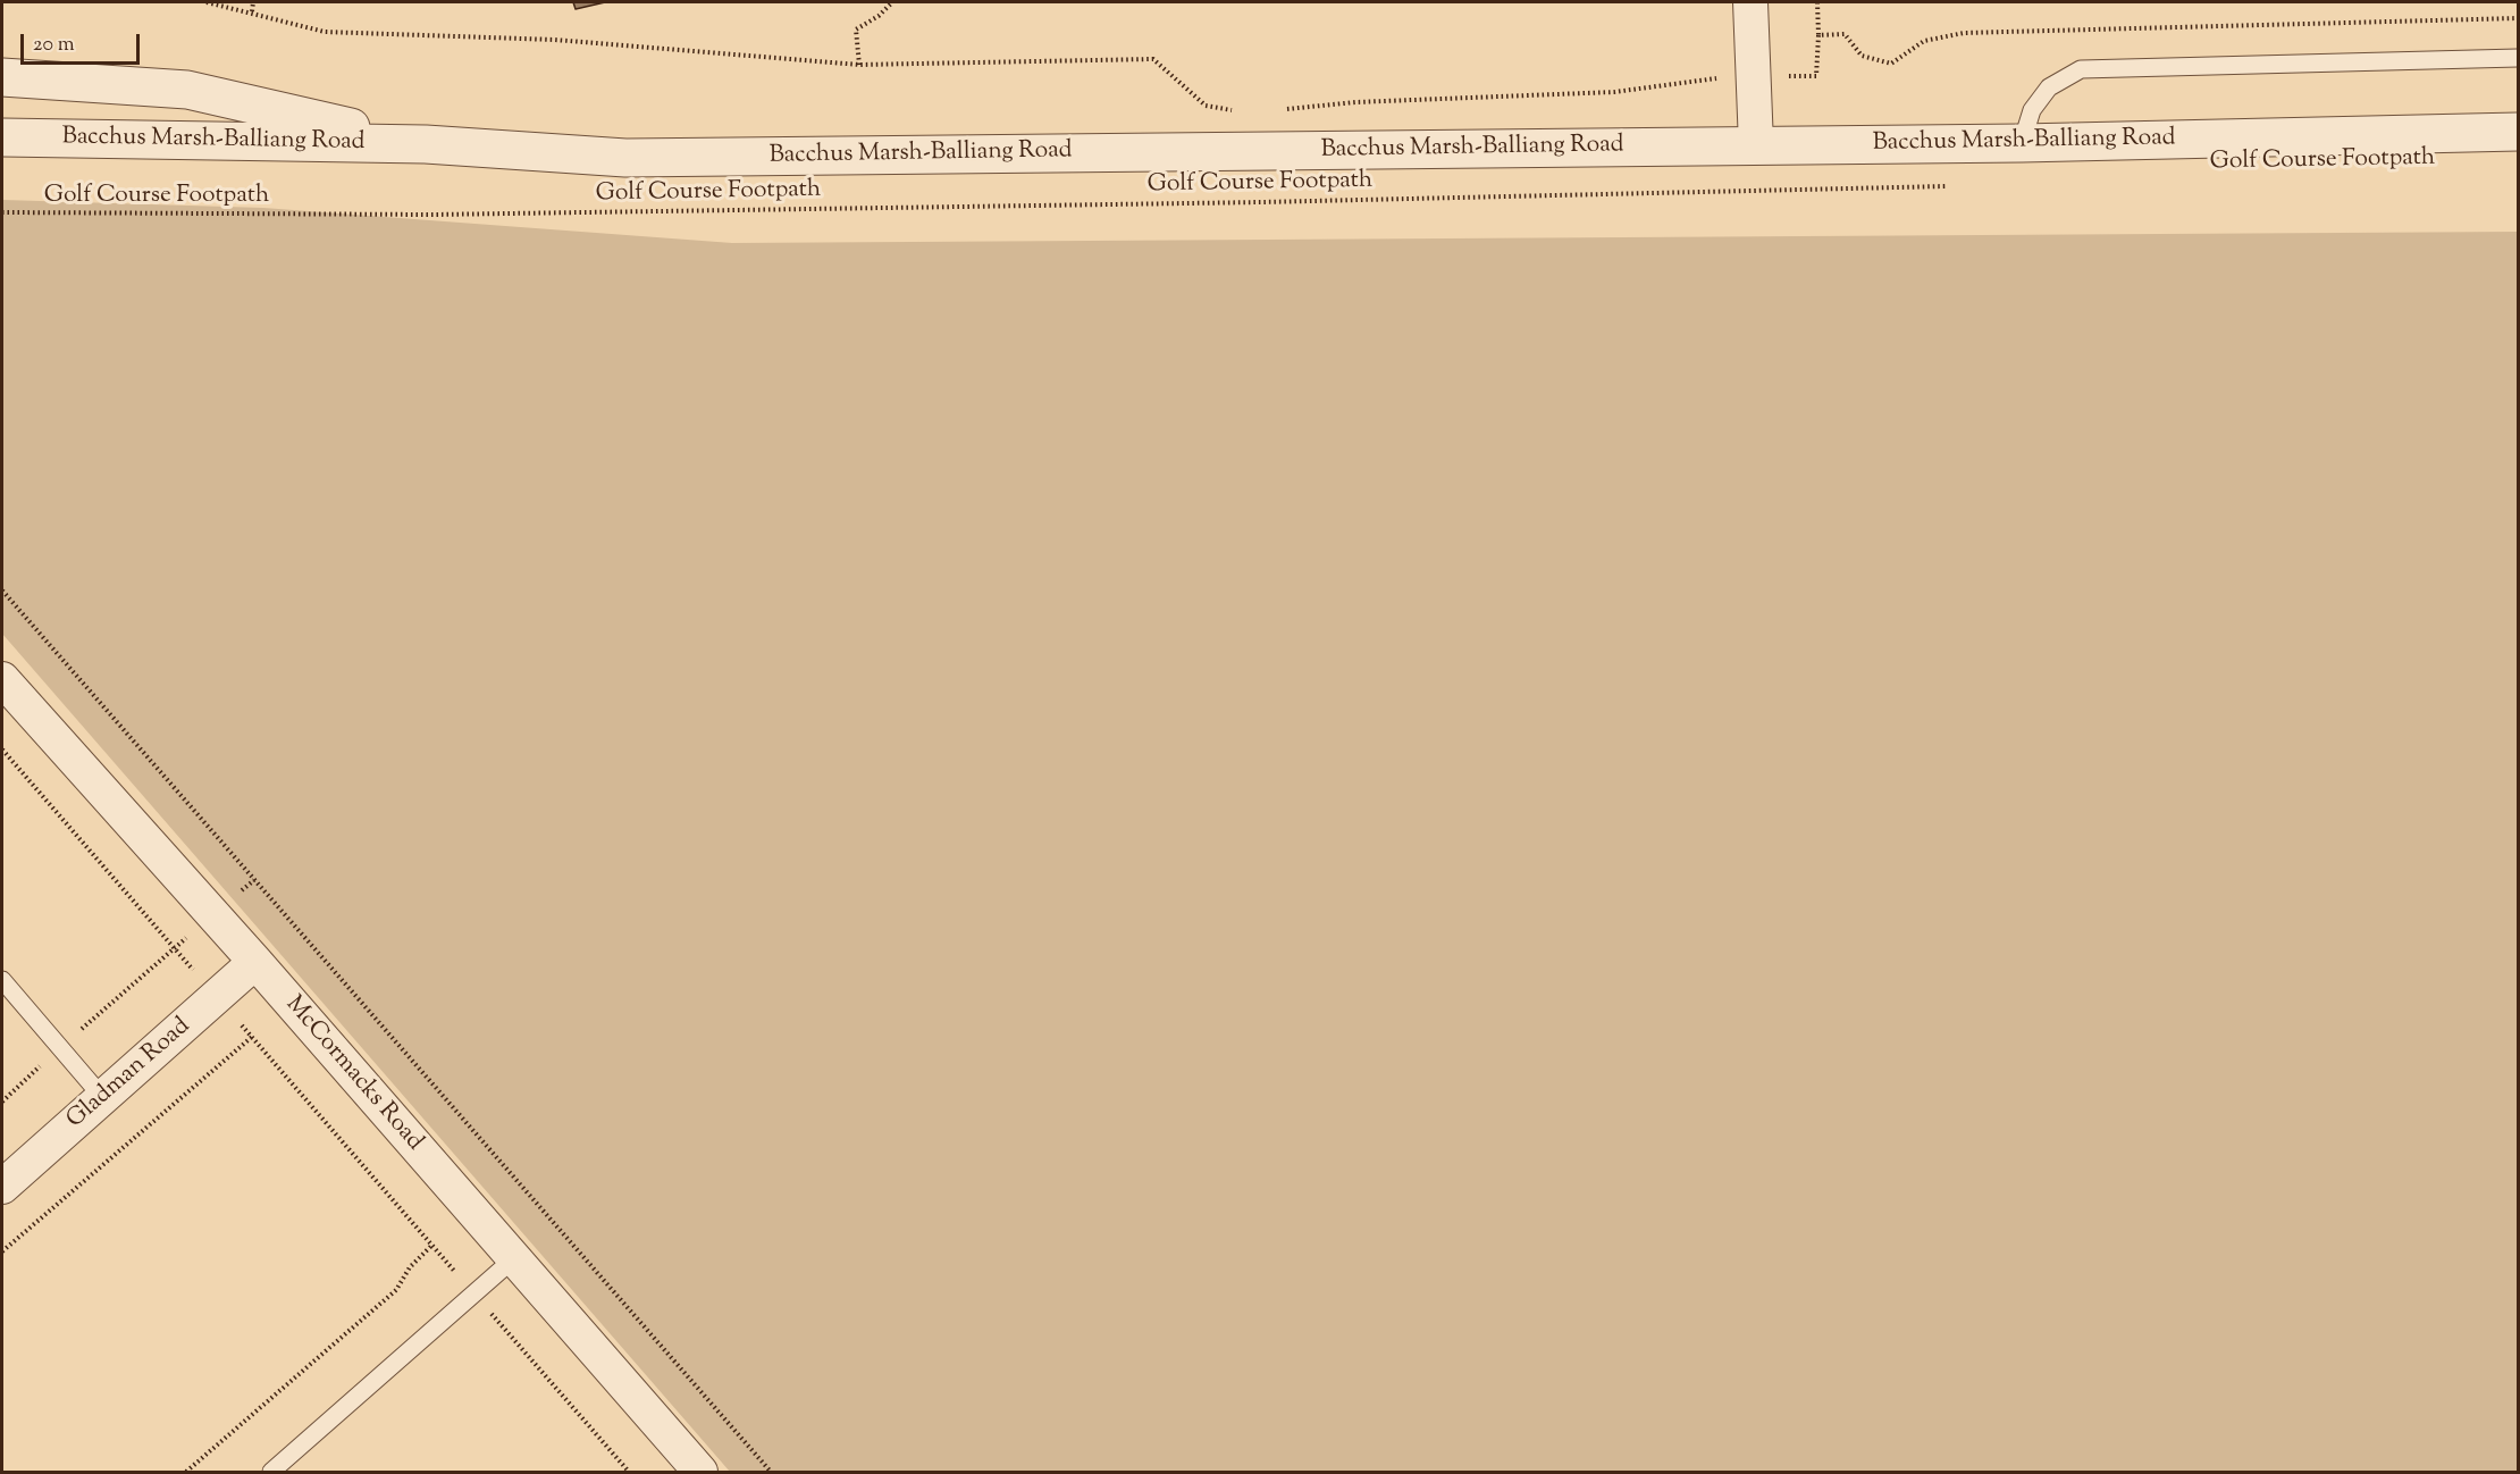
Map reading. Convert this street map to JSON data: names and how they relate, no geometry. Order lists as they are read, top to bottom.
{
  "streets": {
    "street": ["Bacchus Marsh-Balliang Road", "Gladman Road", "McCormacks Road"],
    "path": ["Golf Course Footpath"]
  },
  "crossings": [
    ["Gladman Road", "McCormacks Road"]
  ],
  "scale_bar": "20 m"
}
